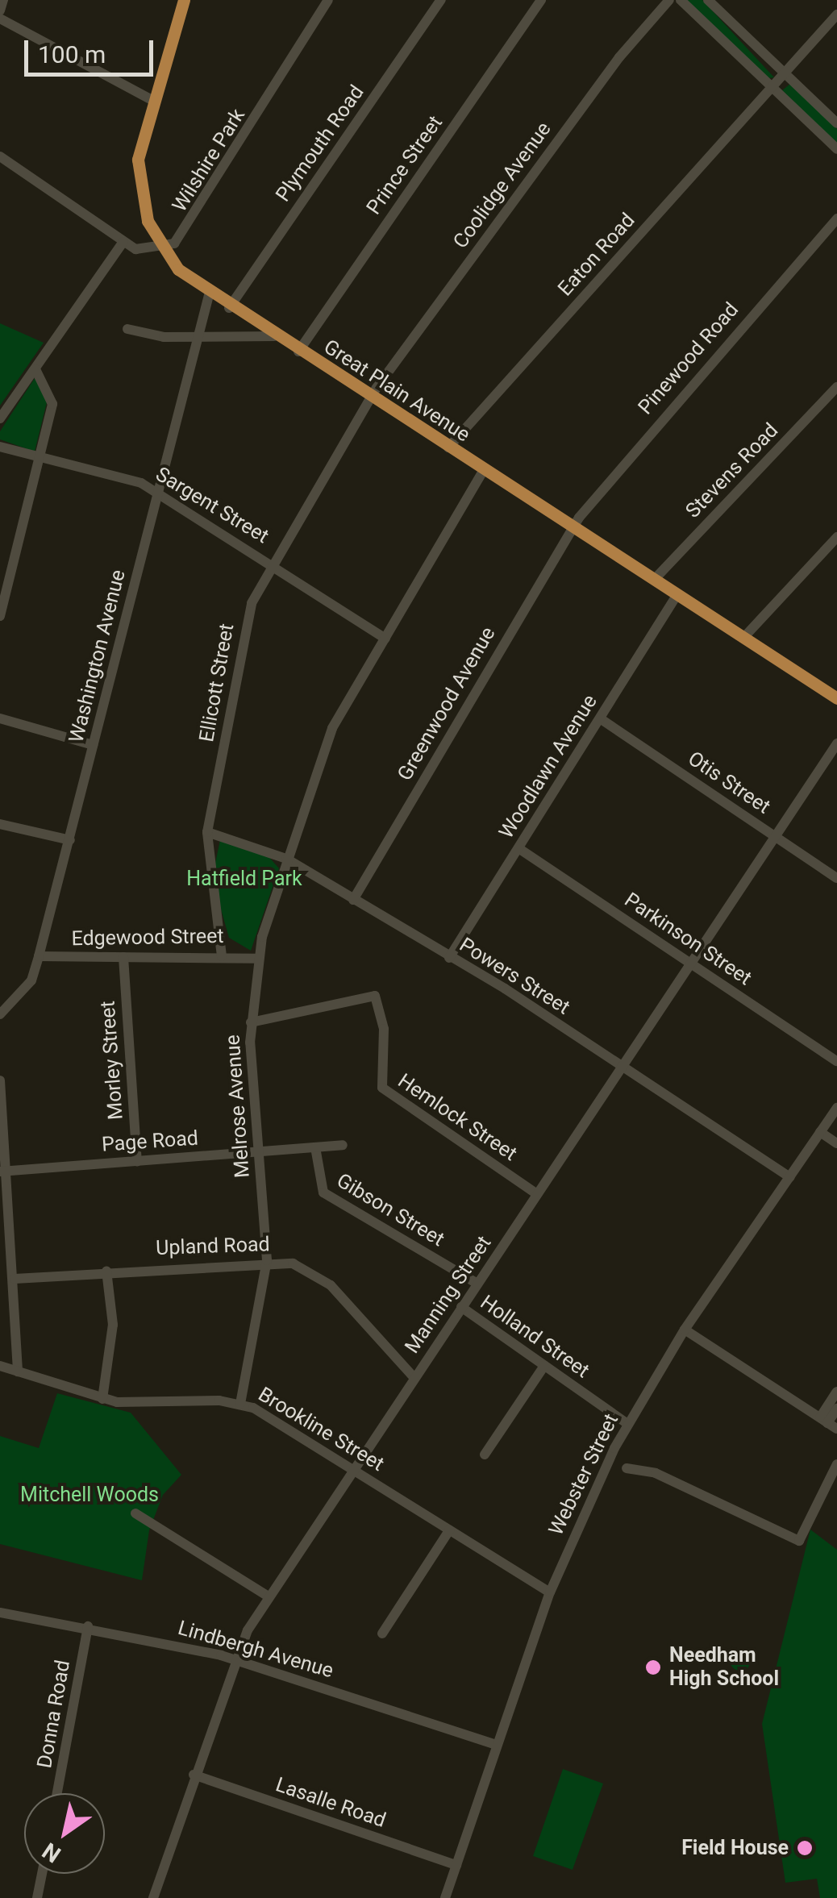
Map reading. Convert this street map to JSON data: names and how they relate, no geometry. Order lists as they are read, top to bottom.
{
  "streets": {
    "main road": ["Great Plain Avenue"],
    "street": [
      "Plymouth Road",
      "Wilshire Park",
      "Prince Street",
      "Coolidge Avenue",
      "Eaton Road",
      "Pinewood Road",
      "Stevens Road",
      "Sargent Street",
      "Washington Avenue",
      "Ellicott Street",
      "Greenwood Avenue",
      "Woodlawn Avenue",
      "Otis Street",
      "Edgewood Street",
      "Parkinson Street",
      "Powers Street",
      "Morley Street",
      "Melrose Avenue",
      "Hemlock Street",
      "Page Road",
      "Gibson Street",
      "Upland Road",
      "Manning Street",
      "Holland Street",
      "Brookline Street",
      "Webster Street",
      "Lindbergh Avenue",
      "Donna Road",
      "Lasalle Road"
    ]
  },
  "crossings": [
    ["Plymouth Road", "Great Plain Avenue"],
    ["Wilshire Park", "Great Plain Avenue"],
    ["Prince Street", "Great Plain Avenue"],
    ["Coolidge Avenue", "Great Plain Avenue"],
    ["Coolidge Avenue", "Ellicott Street"],
    ["Eaton Road", "Great Plain Avenue"],
    ["Pinewood Road", "Great Plain Avenue"],
    ["Pinewood Road", "Greenwood Avenue"],
    ["Great Plain Avenue", "Stevens Road"],
    ["Great Plain Avenue", "Washington Avenue"],
    ["Great Plain Avenue", "Ellicott Street"],
    ["Great Plain Avenue", "Greenwood Avenue"],
    ["Great Plain Avenue", "Woodlawn Avenue"],
    ["Great Plain Avenue", "Melrose Avenue"],
    ["Sargent Street", "Washington Avenue"],
    ["Sargent Street", "Ellicott Street"],
    ["Sargent Street", "Melrose Avenue"],
    ["Washington Avenue", "Edgewood Street"],
    ["Ellicott Street", "Edgewood Street"],
    ["Ellicott Street", "Powers Street"],
    ["Greenwood Avenue", "Powers Street"],
    ["Woodlawn Avenue", "Otis Street"],
    ["Woodlawn Avenue", "Parkinson Street"],
    ["Woodlawn Avenue", "Powers Street"],
    ["Otis Street", "Manning Street"],
    ["Edgewood Street", "Morley Street"],
    ["Edgewood Street", "Melrose Avenue"],
    ["Parkinson Street", "Manning Street"],
    ["Powers Street", "Melrose Avenue"],
    ["Powers Street", "Manning Street"],
    ["Powers Street", "Webster Street"],
    ["Morley Street", "Page Road"],
    ["Melrose Avenue", "Hemlock Street"],
    ["Melrose Avenue", "Page Road"],
    ["Melrose Avenue", "Upland Road"],
    ["Melrose Avenue", "Brookline Street"],
    ["Hemlock Street", "Manning Street"],
    ["Page Road", "Gibson Street"],
    ["Gibson Street", "Manning Street"],
    ["Upland Road", "Manning Street"],
    ["Manning Street", "Holland Street"],
    ["Manning Street", "Brookline Street"],
    ["Manning Street", "Lindbergh Avenue"],
    ["Manning Street", "Lasalle Road"],
    ["Holland Street", "Webster Street"],
    ["Brookline Street", "Webster Street"],
    ["Webster Street", "Lindbergh Avenue"],
    ["Webster Street", "Lasalle Road"],
    ["Lindbergh Avenue", "Donna Road"]
  ],
  "parks": ["Hatfield Park", "Mitchell Woods"],
  "places": ["Needham High School", "Field House"],
  "scale_bar": "100 m",
  "north": "bottom left"
}
